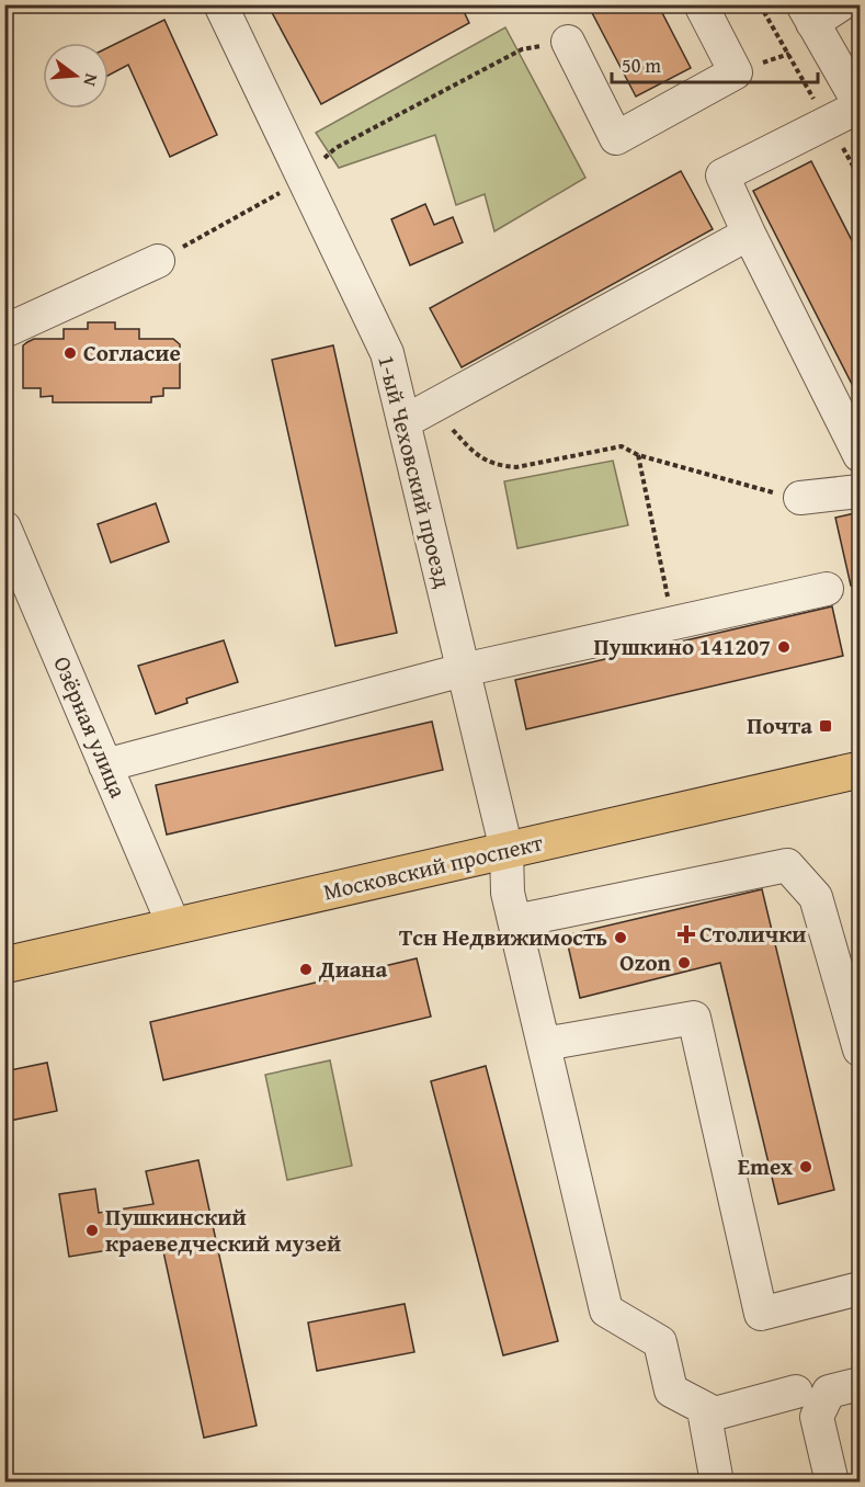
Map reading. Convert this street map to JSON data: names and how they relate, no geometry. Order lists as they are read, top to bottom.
{
  "streets": {
    "main road": ["Московский проспект"],
    "street": ["1-ый Чеховский проезд", "Озёрная улица"]
  },
  "crossings": [
    ["1-ый Чеховский проезд", "Московский проспект"],
    ["Озёрная улица", "Московский проспект"]
  ],
  "places": {
    "other": [
      "Согласие",
      "Пушкино 141207",
      "Тсн Недвижимость",
      "Ozon",
      "Диана",
      "Emex",
      "Пушкинский краеведческий музей"
    ],
    "transit": ["Почта"],
    "health": ["Столички"]
  },
  "scale_bar": "50 m",
  "north": "right"
}
